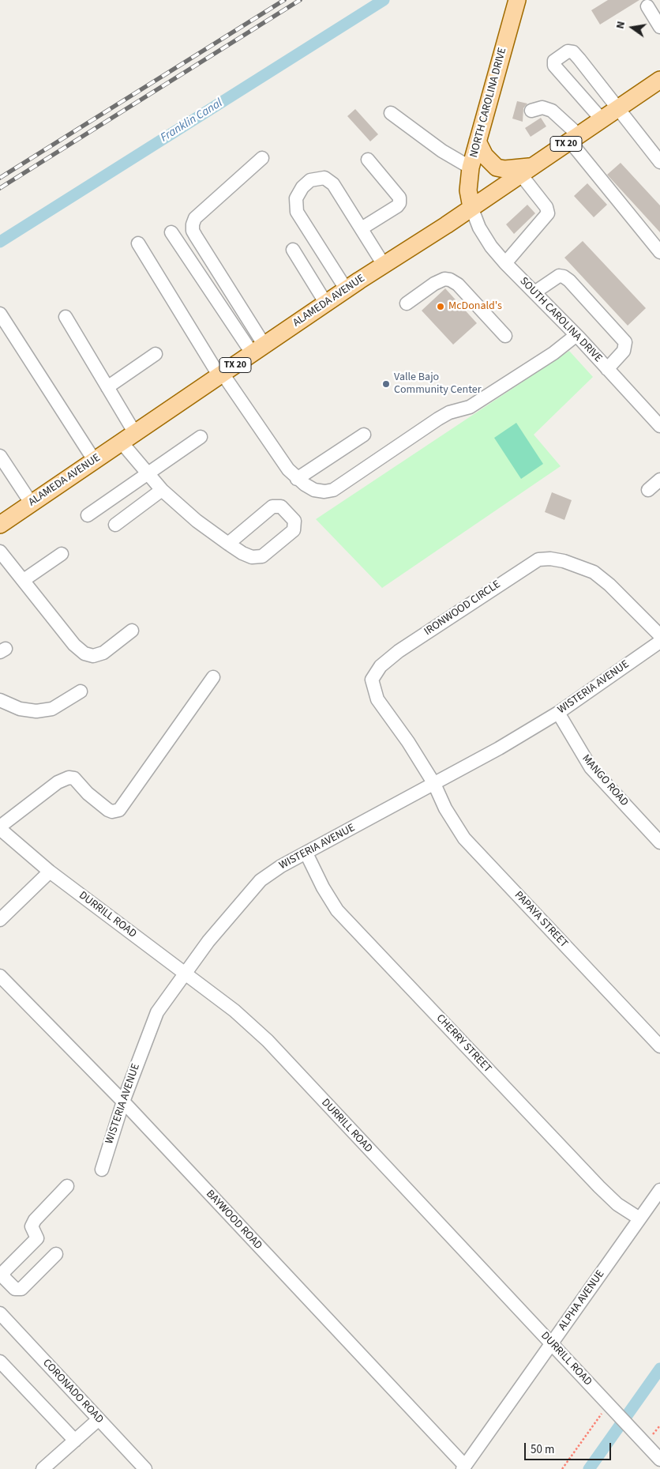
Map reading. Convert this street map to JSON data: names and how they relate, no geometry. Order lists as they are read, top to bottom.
{
  "streets": {
    "main road": ["NORTH CAROLINA DRIVE", "TX 20", "ALAMEDA AVENUE"],
    "street": [
      "SOUTH CAROLINA DRIVE",
      "IRONWOOD CIRCLE",
      "WISTERIA AVENUE",
      "MANGO ROAD",
      "DURRILL ROAD",
      "PAPAYA STREET",
      "CHERRY STREET",
      "BAYWOOD ROAD",
      "ALPHA AVENUE",
      "CORONADO ROAD"
    ]
  },
  "crossings": [
    ["NORTH CAROLINA DRIVE", "ALAMEDA AVENUE"],
    ["NORTH CAROLINA DRIVE", "SOUTH CAROLINA DRIVE"],
    ["ALAMEDA AVENUE", "SOUTH CAROLINA DRIVE"],
    ["IRONWOOD CIRCLE", "WISTERIA AVENUE"],
    ["IRONWOOD CIRCLE", "PAPAYA STREET"],
    ["WISTERIA AVENUE", "MANGO ROAD"],
    ["WISTERIA AVENUE", "DURRILL ROAD"],
    ["WISTERIA AVENUE", "PAPAYA STREET"],
    ["WISTERIA AVENUE", "CHERRY STREET"],
    ["WISTERIA AVENUE", "BAYWOOD ROAD"],
    ["DURRILL ROAD", "ALPHA AVENUE"],
    ["CHERRY STREET", "ALPHA AVENUE"],
    ["BAYWOOD ROAD", "ALPHA AVENUE"]
  ],
  "water": ["Franklin Canal"],
  "places": ["McDonald's", "Valle Bajo Community Center"],
  "scale_bar": "50 m",
  "north": "left"
}
